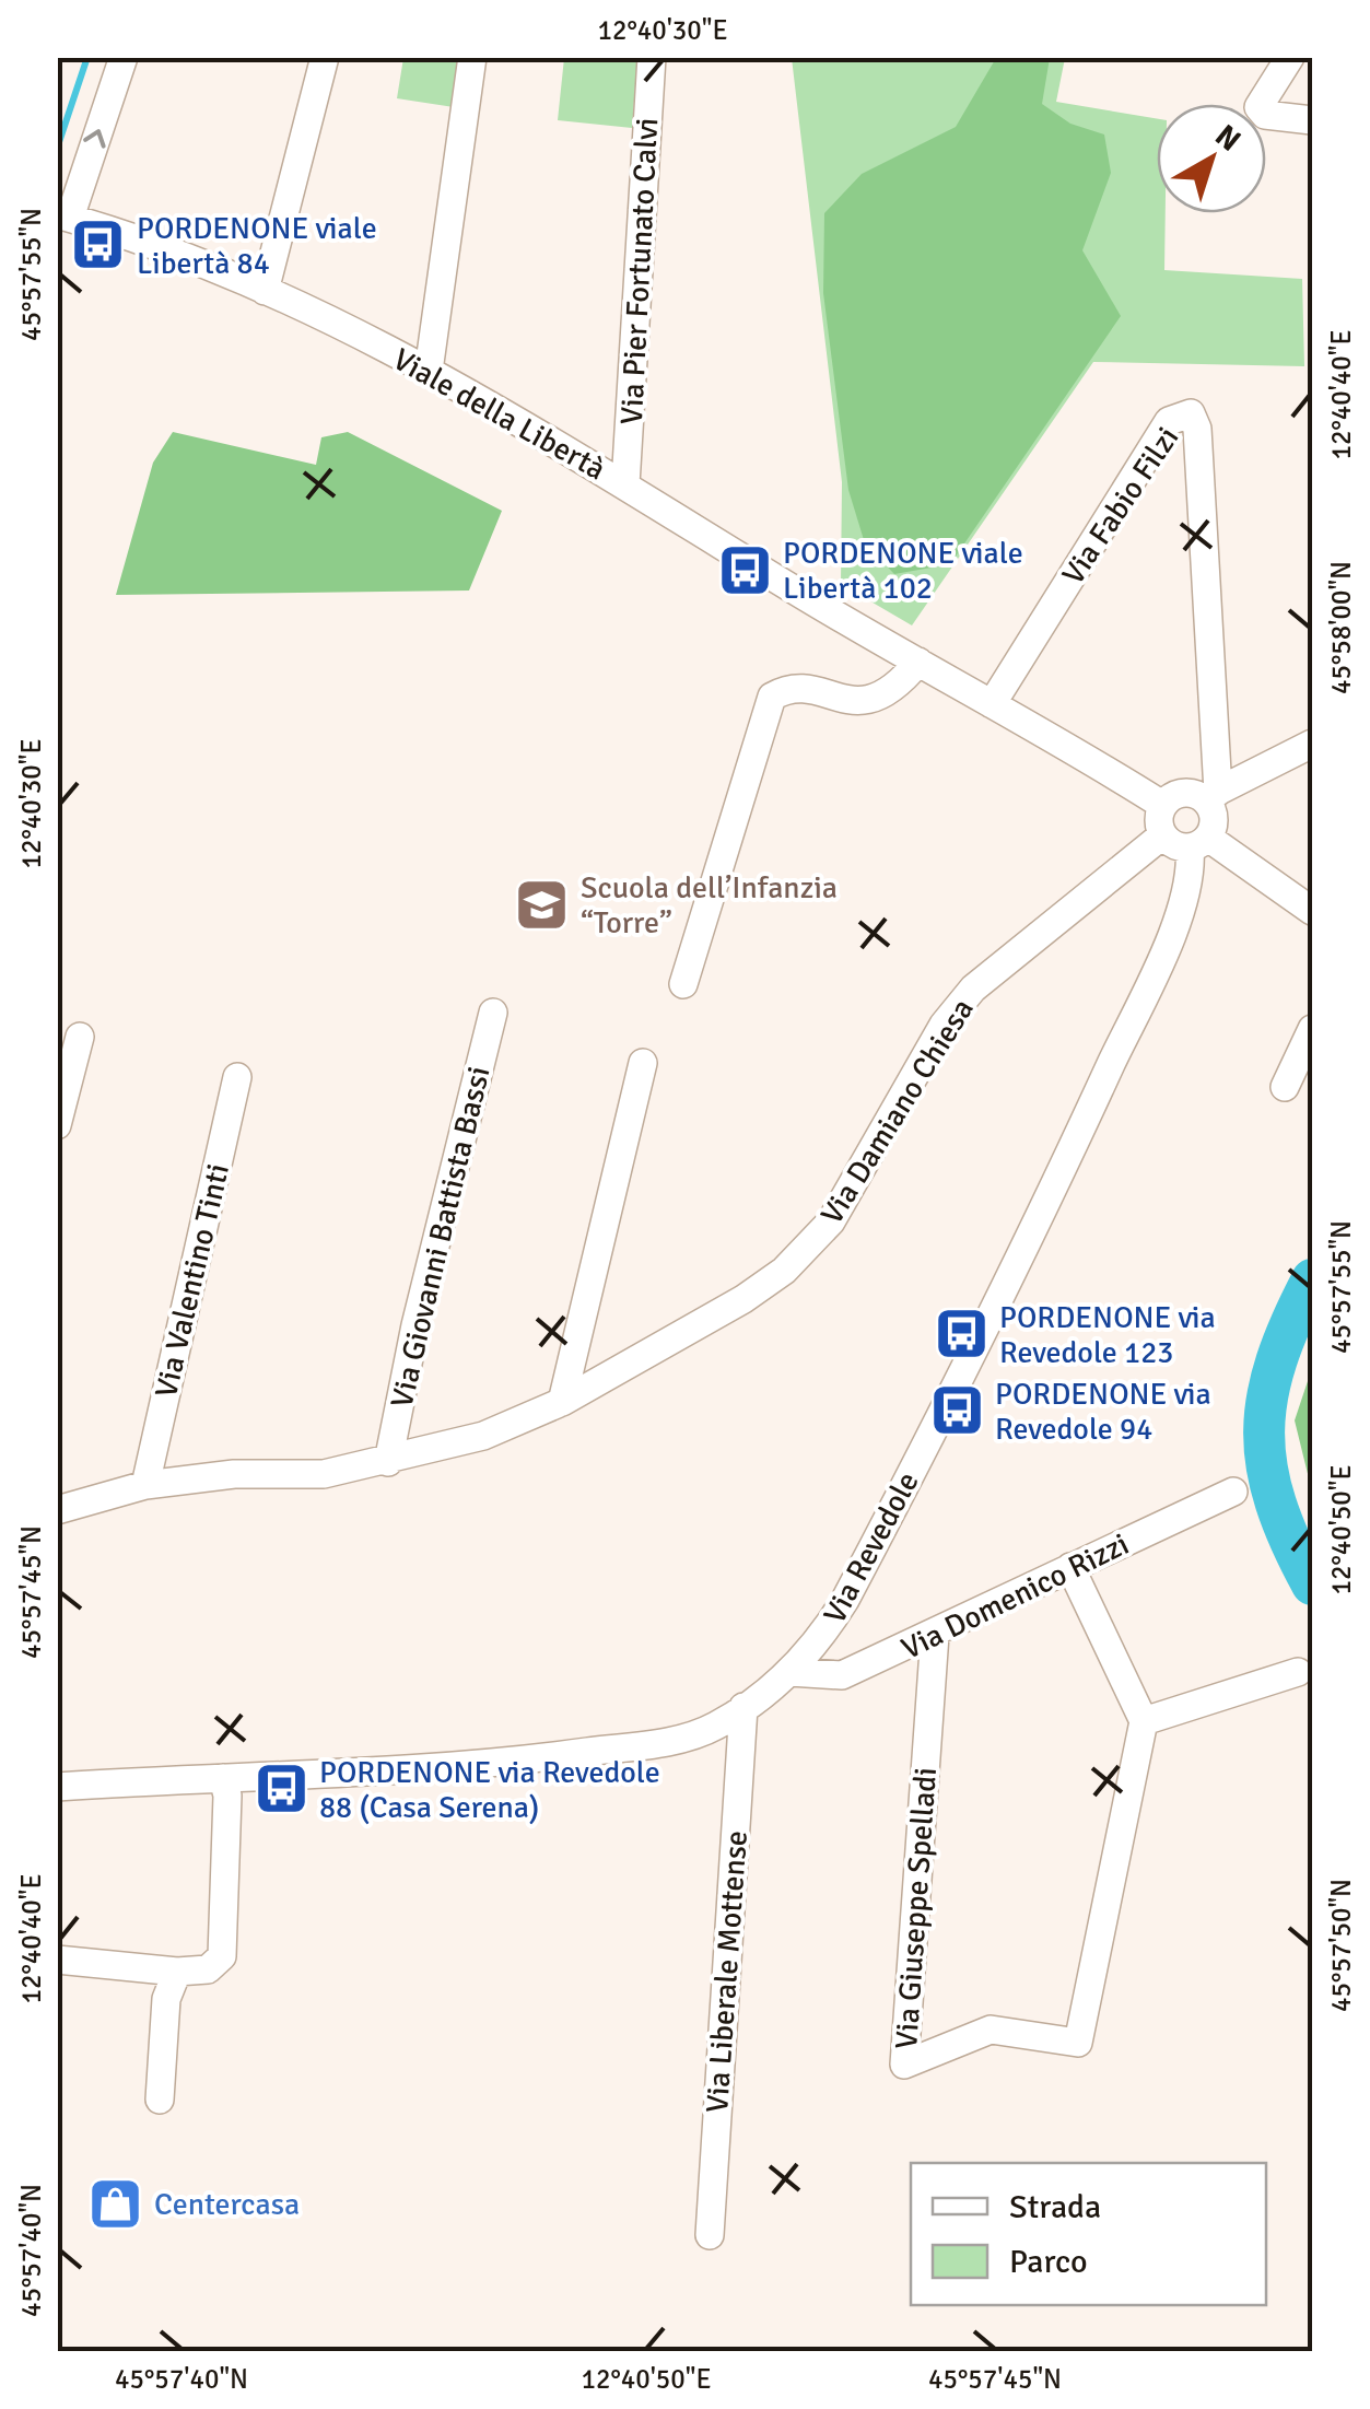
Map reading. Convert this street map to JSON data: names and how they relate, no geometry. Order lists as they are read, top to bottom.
{
  "streets": {
    "street": [
      "Via Pier Fortunato Calvi",
      "Viale della Libertà",
      "Via Fabio Filzi",
      "Via Damiano Chiesa",
      "Via Giovanni Battista Bassi",
      "Via Valentino Tinti",
      "Via Revedole",
      "Via Domenico Rizzi",
      "Via Giuseppe Spelladi",
      "Via Liberale Mottense"
    ]
  },
  "crossings": [
    ["Via Pier Fortunato Calvi", "Viale della Libertà"],
    ["Viale della Libertà", "Via Fabio Filzi"],
    ["Viale della Libertà", "Via Damiano Chiesa"],
    ["Viale della Libertà", "Via Revedole"],
    ["Via Fabio Filzi", "Via Damiano Chiesa"],
    ["Via Fabio Filzi", "Via Revedole"],
    ["Via Damiano Chiesa", "Via Giovanni Battista Bassi"],
    ["Via Damiano Chiesa", "Via Valentino Tinti"],
    ["Via Damiano Chiesa", "Via Revedole"],
    ["Via Revedole", "Via Domenico Rizzi"],
    ["Via Revedole", "Via Liberale Mottense"],
    ["Via Domenico Rizzi", "Via Giuseppe Spelladi"]
  ],
  "places": {
    "bus stop": [
      "PORDENONE viale Libertà 84",
      "PORDENONE viale Libertà 102",
      "PORDENONE via Revedole 123",
      "PORDENONE via Revedole 94",
      "PORDENONE via Revedole 88 (Casa Serena)"
    ],
    "school or university": ["Scuola dell’Infanzia “Torre”"],
    "shop": ["Centercasa"]
  },
  "legend": ["Strada", "Parco"],
  "north": "top right",
  "coordinates": [
    "12°40'30\"E",
    "45°57'55\"N",
    "12°40'40\"E",
    "45°58'00\"N",
    "12°40'50\"E",
    "45°57'45\"N",
    "45°57'50\"N",
    "45°57'40\"N"
  ]
}
